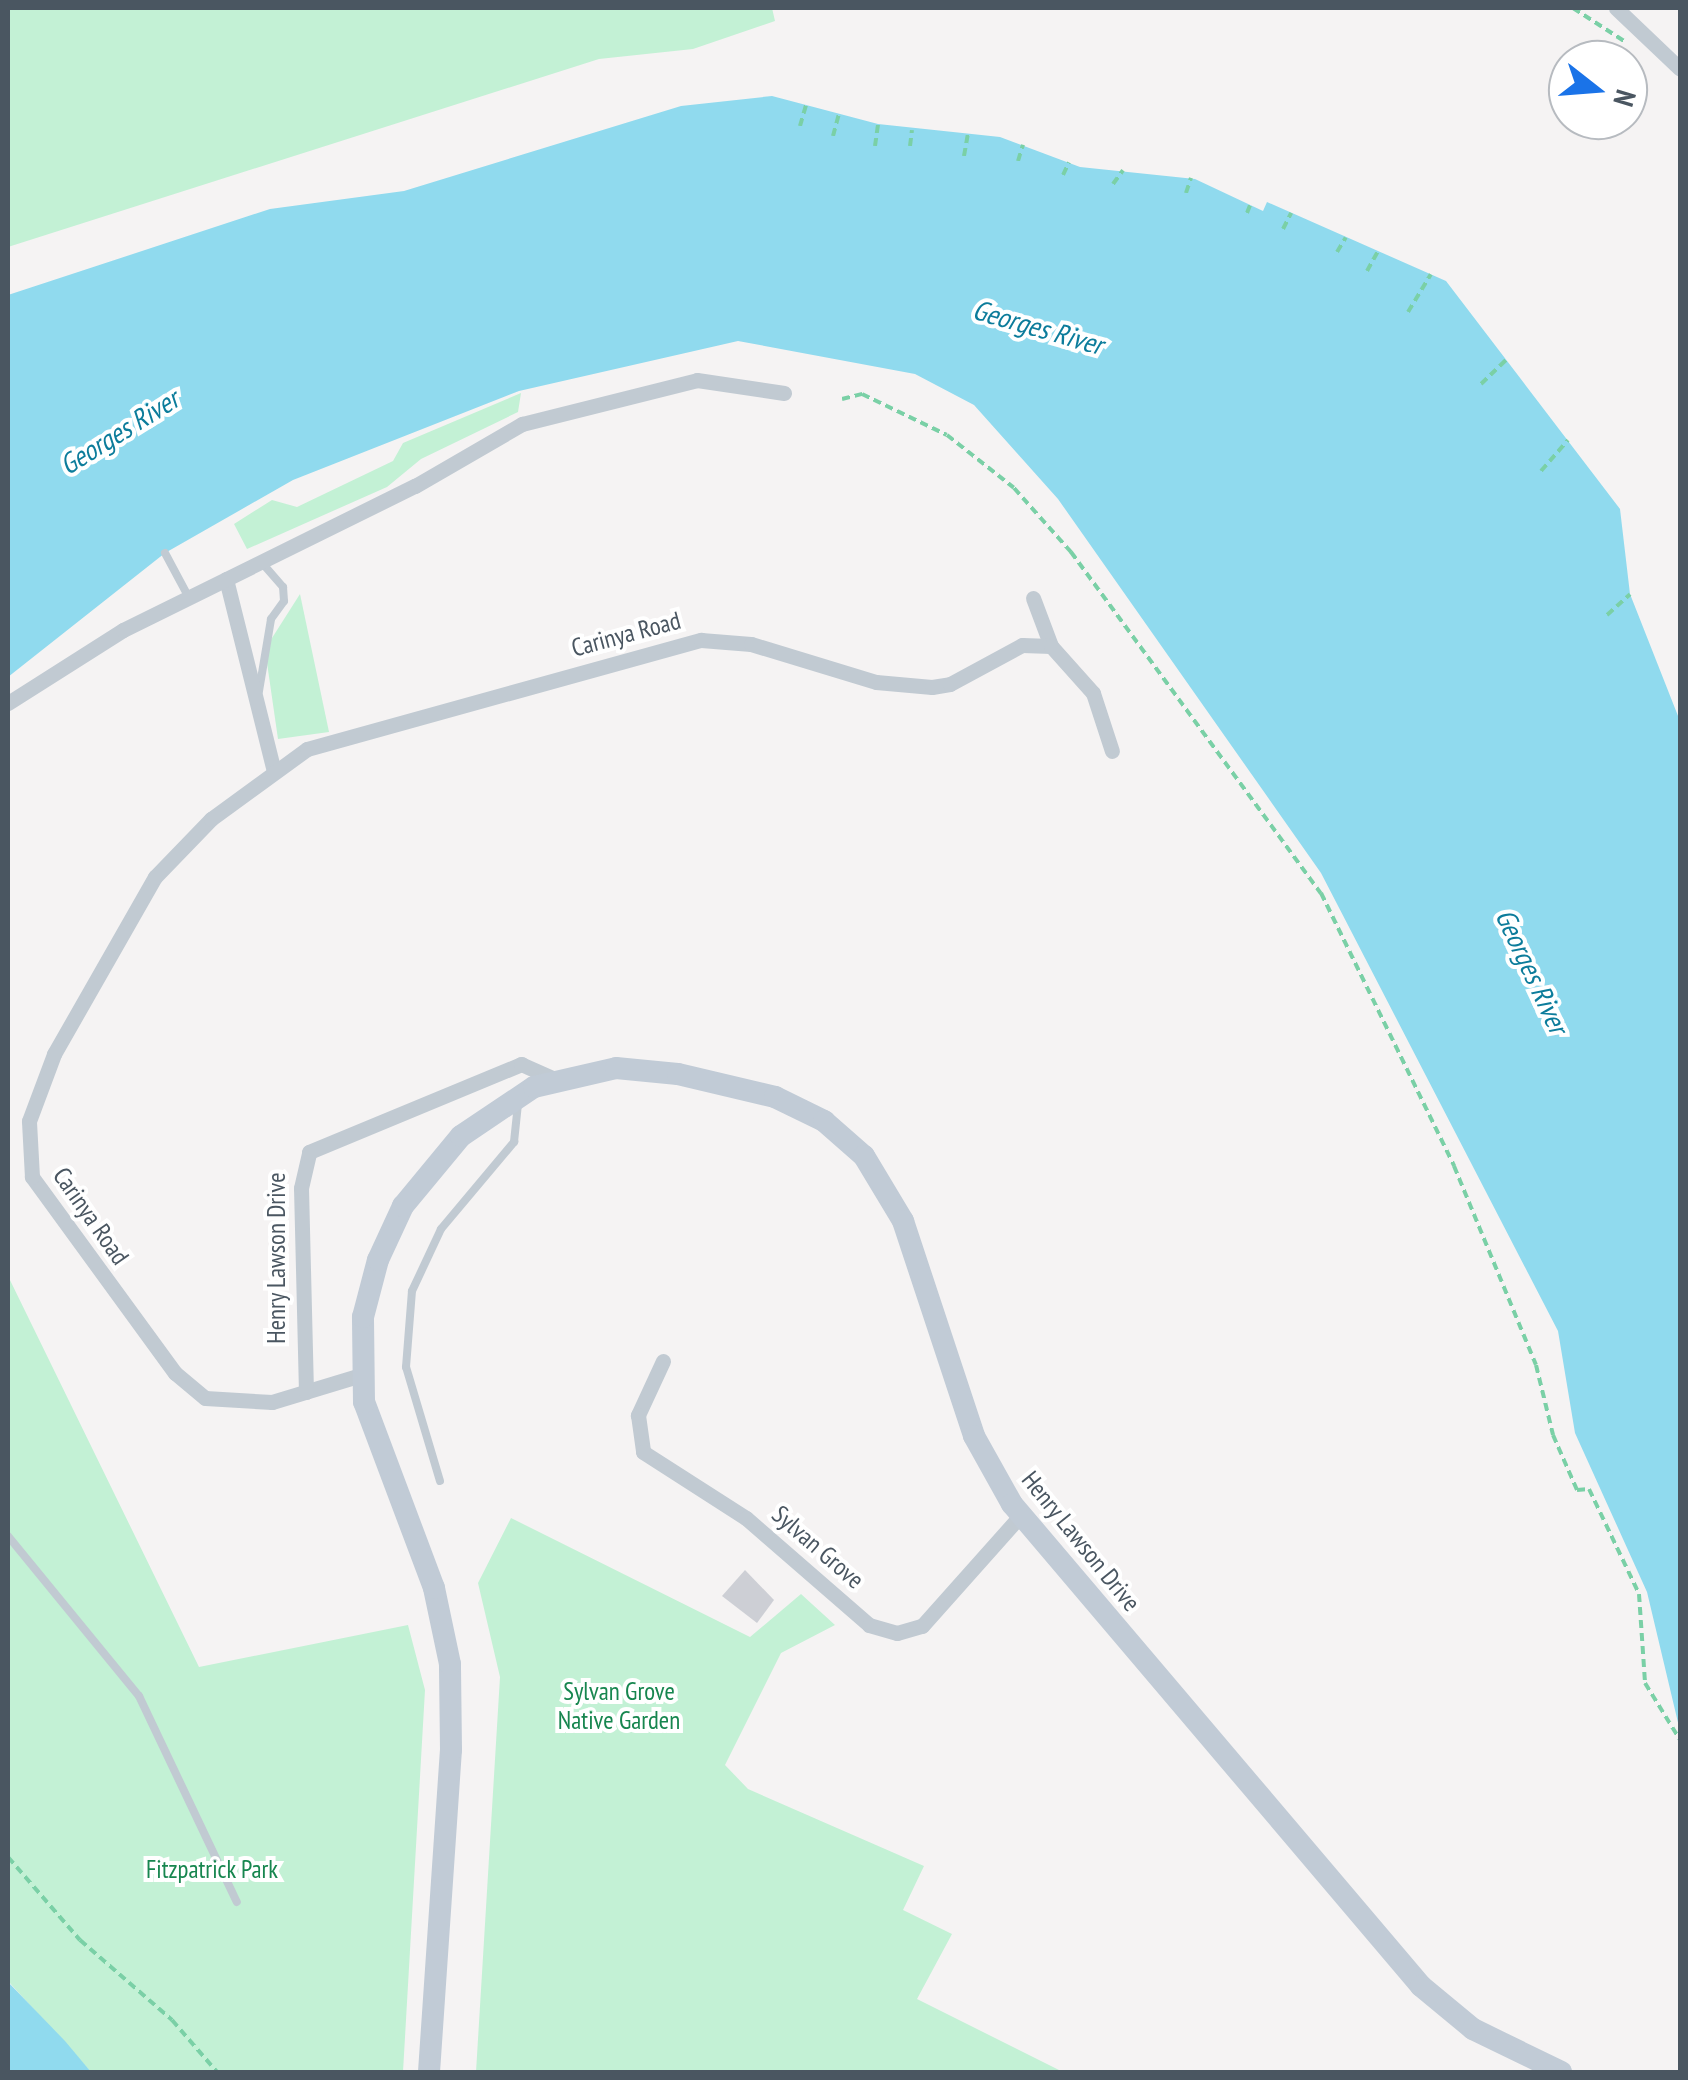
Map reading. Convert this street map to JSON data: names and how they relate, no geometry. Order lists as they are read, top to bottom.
{
  "streets": {
    "main road": ["Henry Lawson Drive"],
    "street": ["Carinya Road", "Sylvan Grove"]
  },
  "crossings": [
    ["Carinya Road", "Henry Lawson Drive"],
    ["Henry Lawson Drive", "Sylvan Grove"]
  ],
  "water": ["Georges River"],
  "parks": ["Sylvan Grove Native Garden", "Fitzpatrick Park"],
  "north": "right"
}
